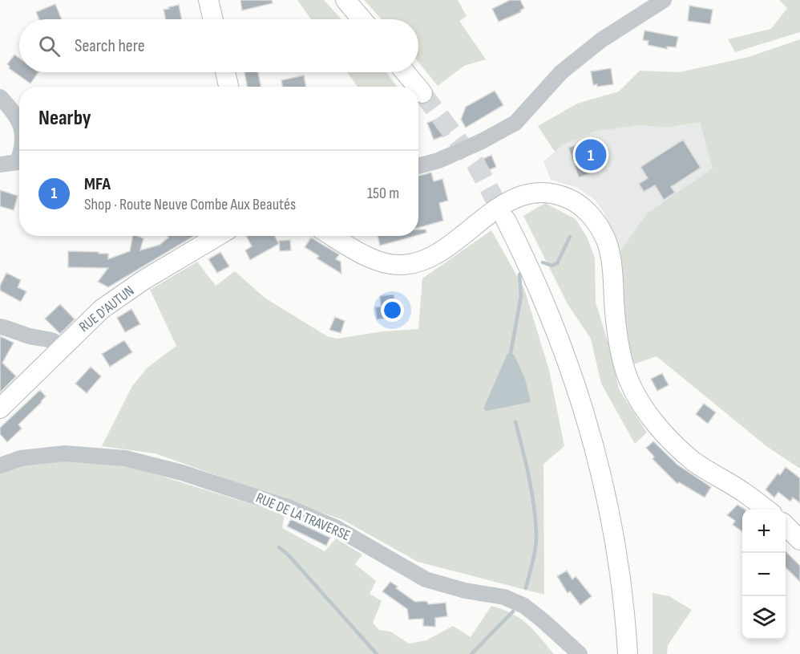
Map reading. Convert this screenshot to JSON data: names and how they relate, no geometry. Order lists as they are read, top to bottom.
{
  "streets": {
    "main road": ["RUE D'AUTUN"],
    "street": ["RUE DE LA TRAVERSE"]
  },
  "page": {
    "search": "Search here",
    "heading": "Nearby",
    "pins": "1",
    "list": [
      {
        "mark": "1",
        "name": "MFA",
        "note": "Shop · Route Neuve Combe Aux Beautés",
        "value": "150 m"
      }
    ],
    "map_buttons": ["+", "−"]
  }
}
